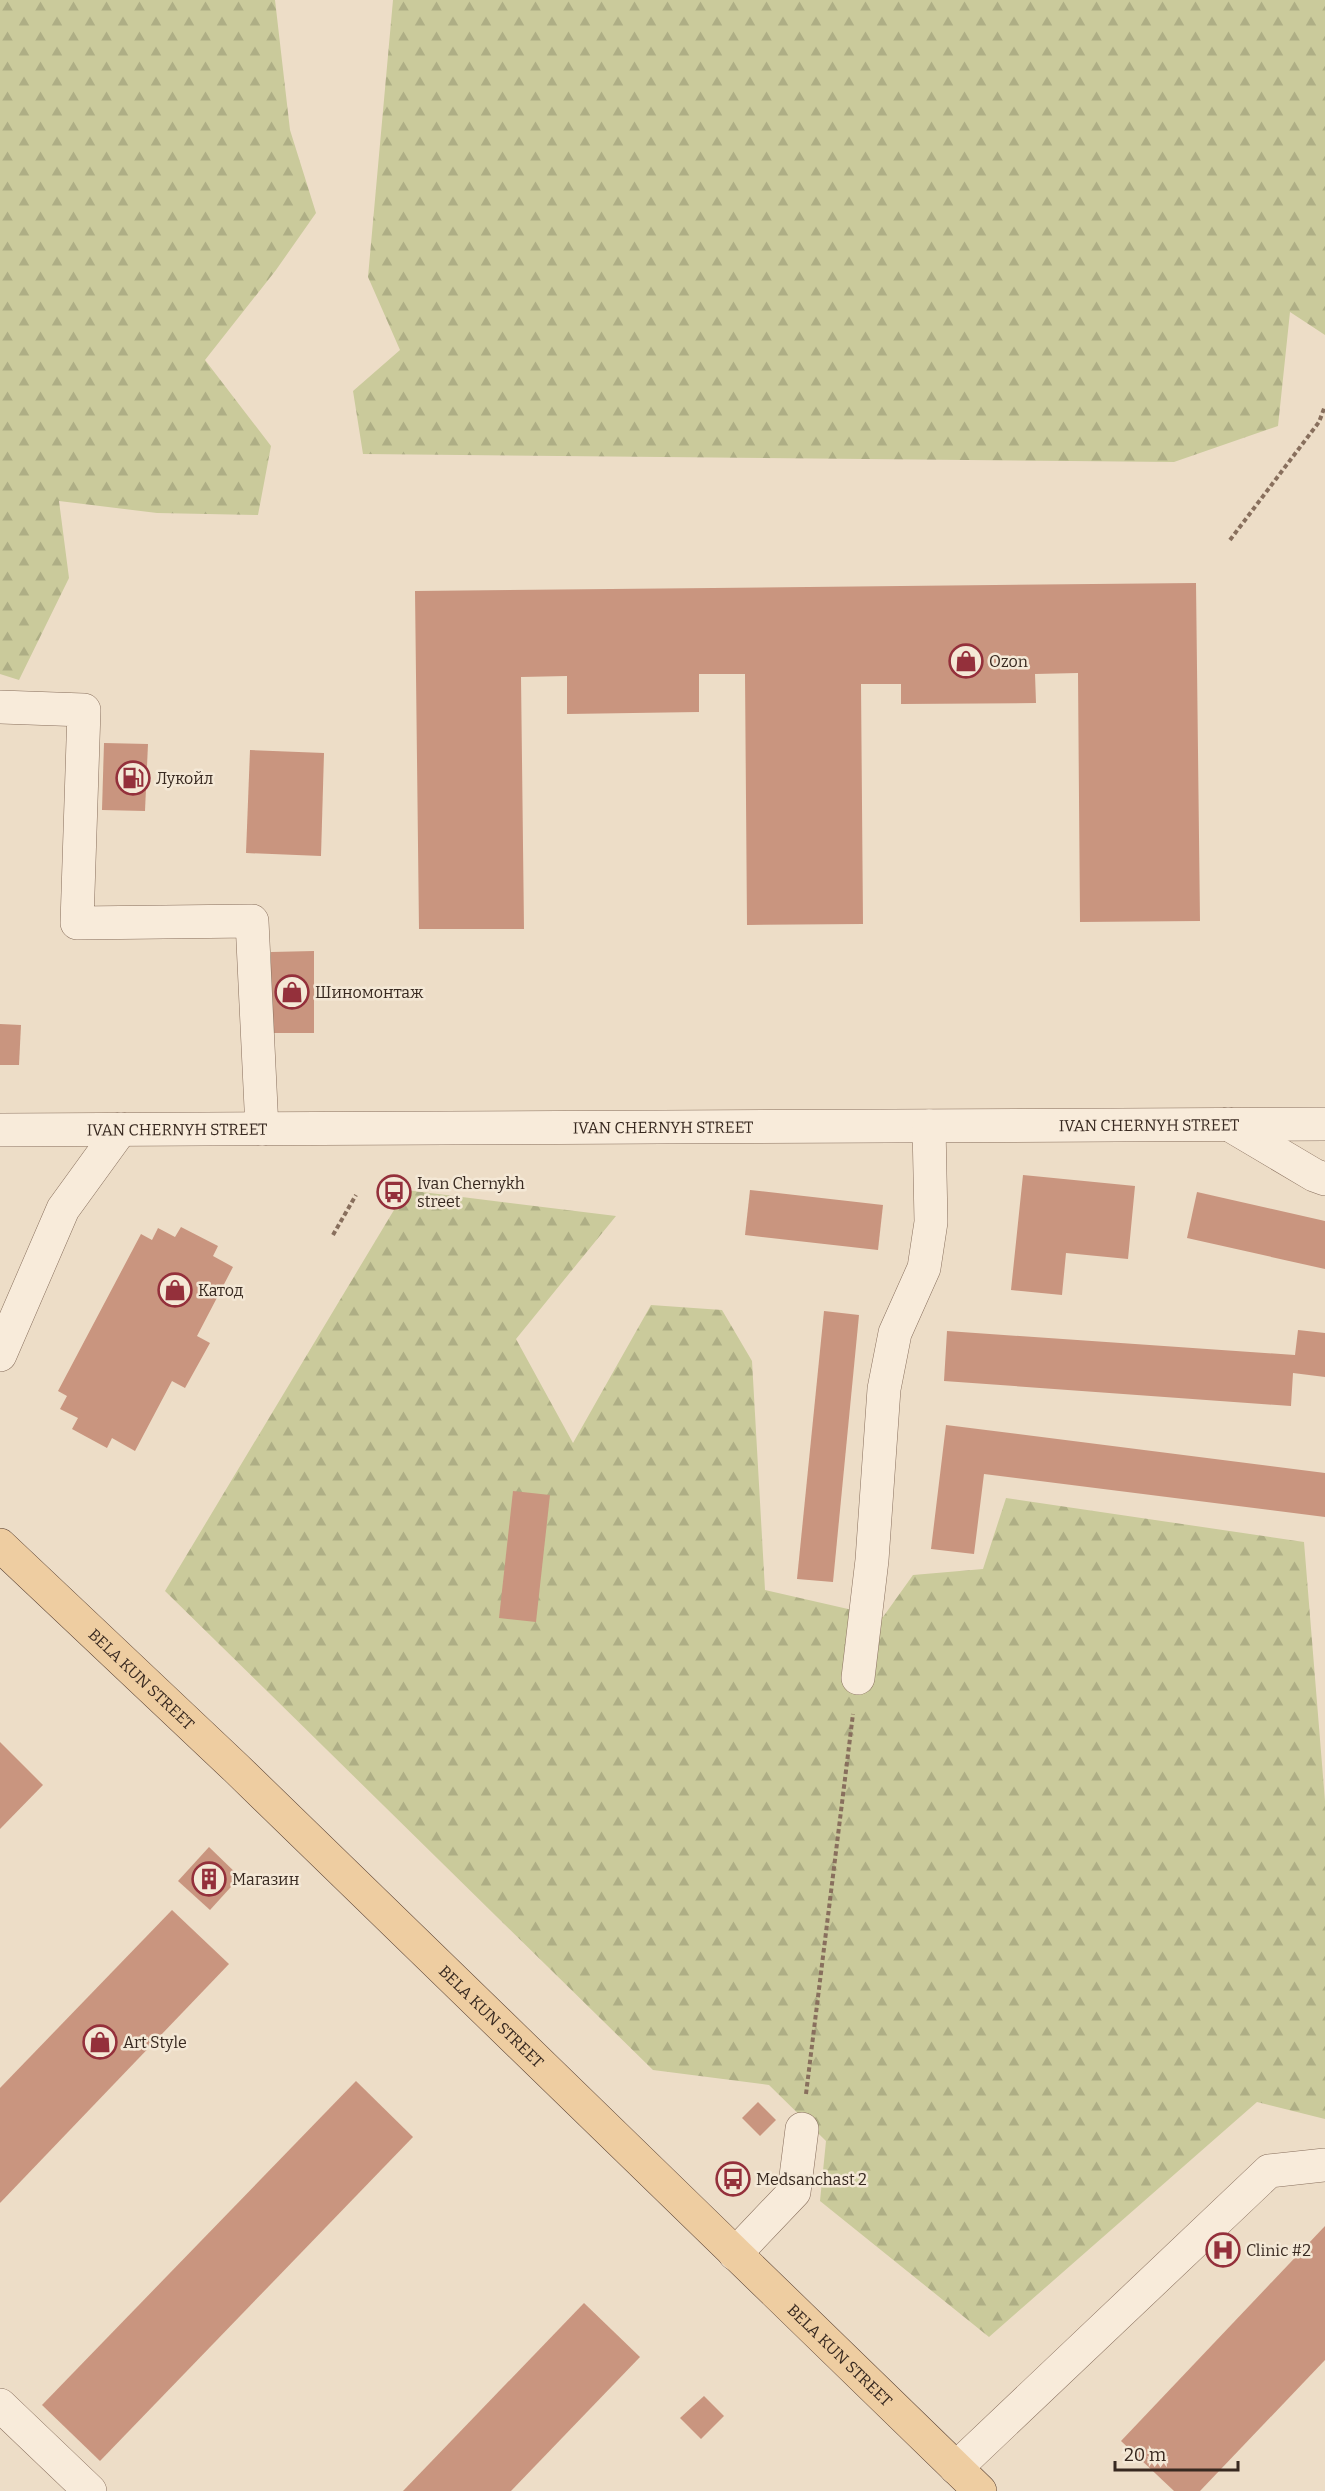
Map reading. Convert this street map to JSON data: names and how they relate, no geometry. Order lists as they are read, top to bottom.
{
  "streets": {
    "main road": ["BELA KUN STREET"],
    "street": ["IVAN CHERNYH STREET"]
  },
  "places": {
    "shop": [
      "Ozon",
      "Шиномонтаж",
      "Катод",
      "Art Style"
    ],
    "fuel station": ["Лукойл"],
    "bus stop": ["Ivan Chernykh street", "Medsanchast 2"],
    "building": ["Магазин"],
    "hospital": ["Clinic #2"]
  },
  "scale_bar": "20 m"
}
